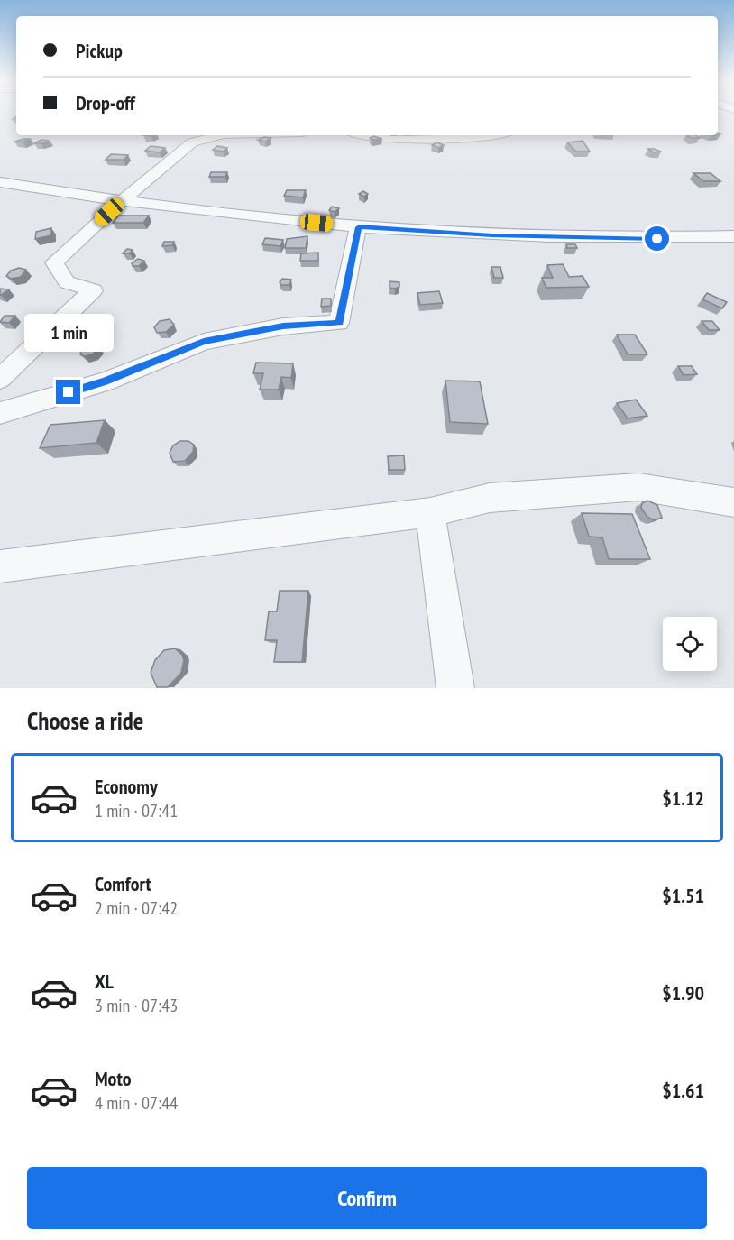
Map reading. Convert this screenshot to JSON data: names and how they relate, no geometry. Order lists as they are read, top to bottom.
{
  "page": {
    "banner": ["Pickup", "Drop-off"],
    "bubble": "1 min",
    "heading": "Choose a ride",
    "list": [
      {
        "name": "Economy",
        "note": "1 min · 07:41",
        "value": "$1.12"
      },
      {
        "name": "Comfort",
        "note": "2 min · 07:42",
        "value": "$1.51"
      },
      {
        "name": "XL",
        "note": "3 min · 07:43",
        "value": "$1.90"
      },
      {
        "name": "Moto",
        "note": "4 min · 07:44",
        "value": "$1.61"
      }
    ],
    "buttons": "Confirm"
  }
}
